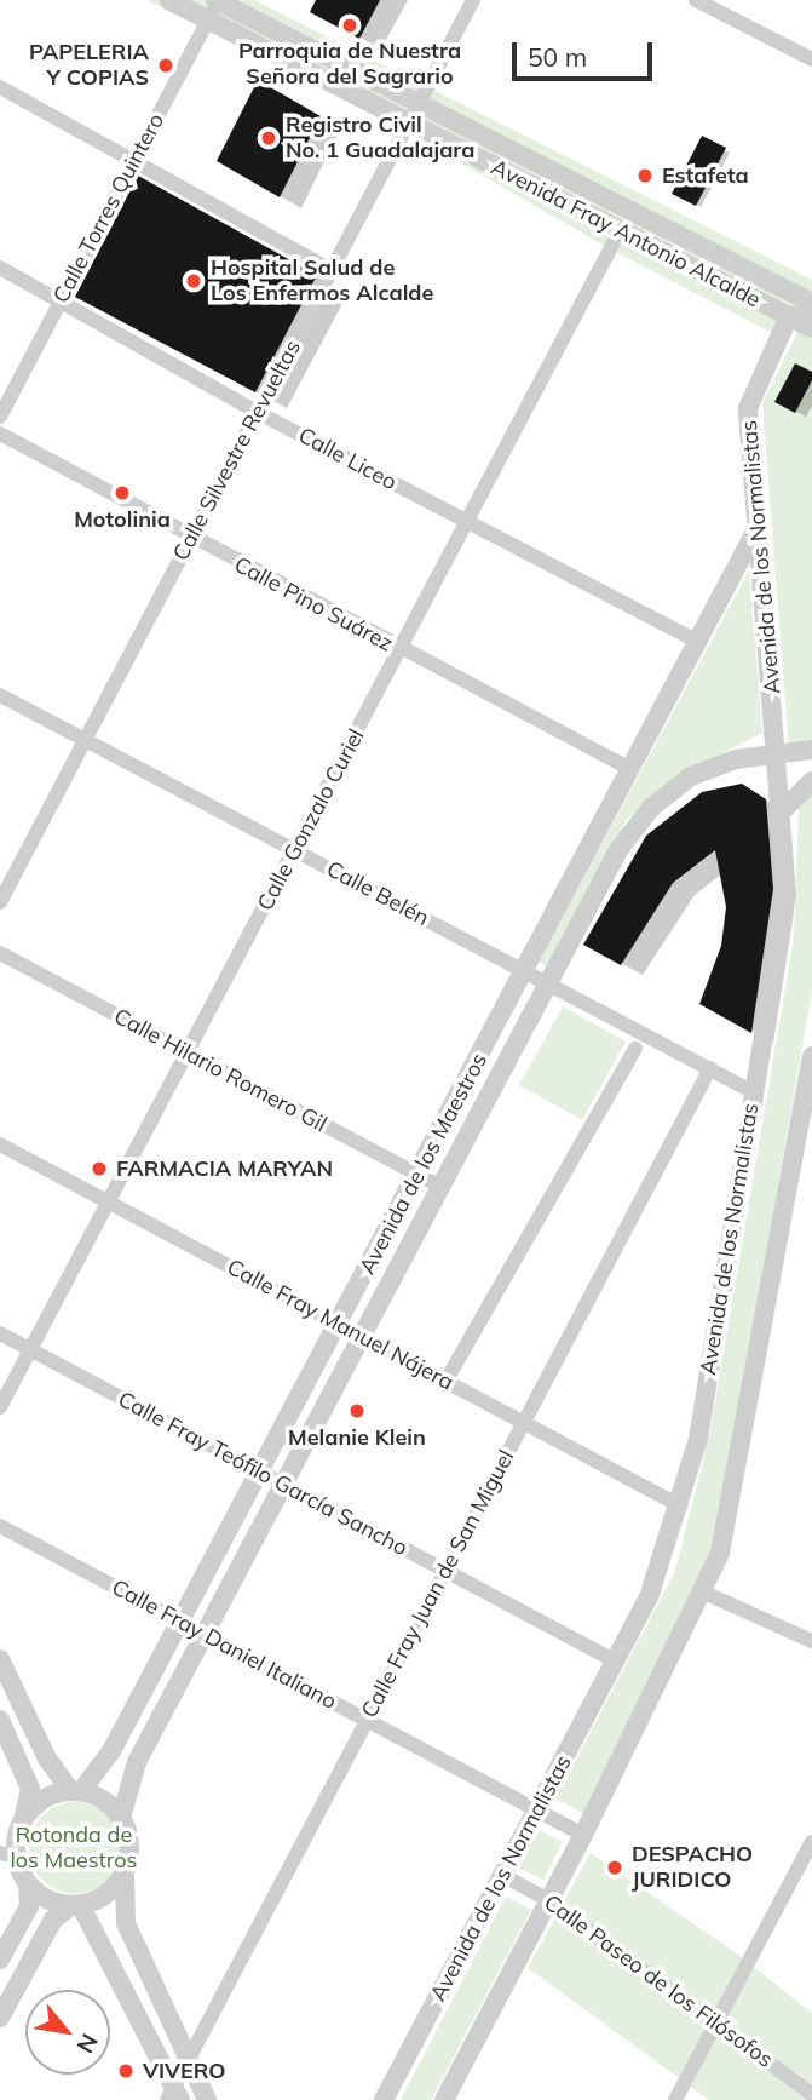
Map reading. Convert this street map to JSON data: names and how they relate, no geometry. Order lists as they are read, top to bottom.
{
  "streets": {
    "street": [
      "Calle Torres Quintero",
      "Avenida Fray Antonio Alcalde",
      "Calle Silvestre Revueltas",
      "Calle Liceo",
      "Avenida de los Normalistas",
      "Calle Pino Suárez",
      "Calle Gonzalo Curiel",
      "Calle Belén",
      "Calle Hilario Romero Gil",
      "Avenida de los Maestros",
      "Calle Fray Manuel Nájera",
      "Calle Fray Teófilo García Sancho",
      "Calle Fray Juan de San Miguel",
      "Calle Fray Daniel Italiano",
      "Calle Paseo de los Filósofos"
    ]
  },
  "crossings": [
    ["Calle Torres Quintero", "Avenida Fray Antonio Alcalde"],
    ["Calle Torres Quintero", "Calle Liceo"],
    ["Avenida Fray Antonio Alcalde", "Calle Silvestre Revueltas"],
    ["Avenida Fray Antonio Alcalde", "Avenida de los Normalistas"],
    ["Avenida Fray Antonio Alcalde", "Calle Gonzalo Curiel"],
    ["Calle Silvestre Revueltas", "Calle Liceo"],
    ["Calle Silvestre Revueltas", "Calle Pino Suárez"],
    ["Calle Silvestre Revueltas", "Calle Belén"],
    ["Calle Liceo", "Calle Gonzalo Curiel"],
    ["Calle Liceo", "Avenida de los Maestros"],
    ["Avenida de los Normalistas", "Calle Belén"],
    ["Avenida de los Normalistas", "Avenida de los Maestros"],
    ["Avenida de los Normalistas", "Calle Fray Manuel Nájera"],
    ["Avenida de los Normalistas", "Calle Fray Teófilo García Sancho"],
    ["Avenida de los Normalistas", "Calle Fray Daniel Italiano"],
    ["Avenida de los Normalistas", "Calle Paseo de los Filósofos"],
    ["Calle Pino Suárez", "Calle Gonzalo Curiel"],
    ["Calle Pino Suárez", "Avenida de los Maestros"],
    ["Calle Gonzalo Curiel", "Calle Belén"],
    ["Calle Gonzalo Curiel", "Calle Hilario Romero Gil"],
    ["Calle Gonzalo Curiel", "Calle Fray Manuel Nájera"],
    ["Calle Gonzalo Curiel", "Calle Fray Teófilo García Sancho"],
    ["Calle Belén", "Avenida de los Maestros"],
    ["Calle Belén", "Calle Fray Juan de San Miguel"],
    ["Calle Hilario Romero Gil", "Avenida de los Maestros"],
    ["Avenida de los Maestros", "Calle Fray Manuel Nájera"],
    ["Avenida de los Maestros", "Calle Fray Teófilo García Sancho"],
    ["Avenida de los Maestros", "Calle Fray Daniel Italiano"],
    ["Calle Fray Manuel Nájera", "Calle Fray Juan de San Miguel"],
    ["Calle Fray Teófilo García Sancho", "Calle Fray Juan de San Miguel"],
    ["Calle Fray Juan de San Miguel", "Calle Fray Daniel Italiano"]
  ],
  "parks": ["Rotonda de los Maestros"],
  "places": [
    "Parroquia de Nuestra Señora del Sagrario",
    "PAPELERIA Y COPIAS",
    "Registro Civil No. 1 Guadalajara",
    "Estafeta",
    "Hospital Salud de Los Enfermos Alcalde",
    "Motolinia",
    "FARMACIA MARYAN",
    "Melanie Klein",
    "DESPACHO JURIDICO",
    "VIVERO"
  ],
  "scale_bar": "50 m",
  "north": "bottom right"
}
